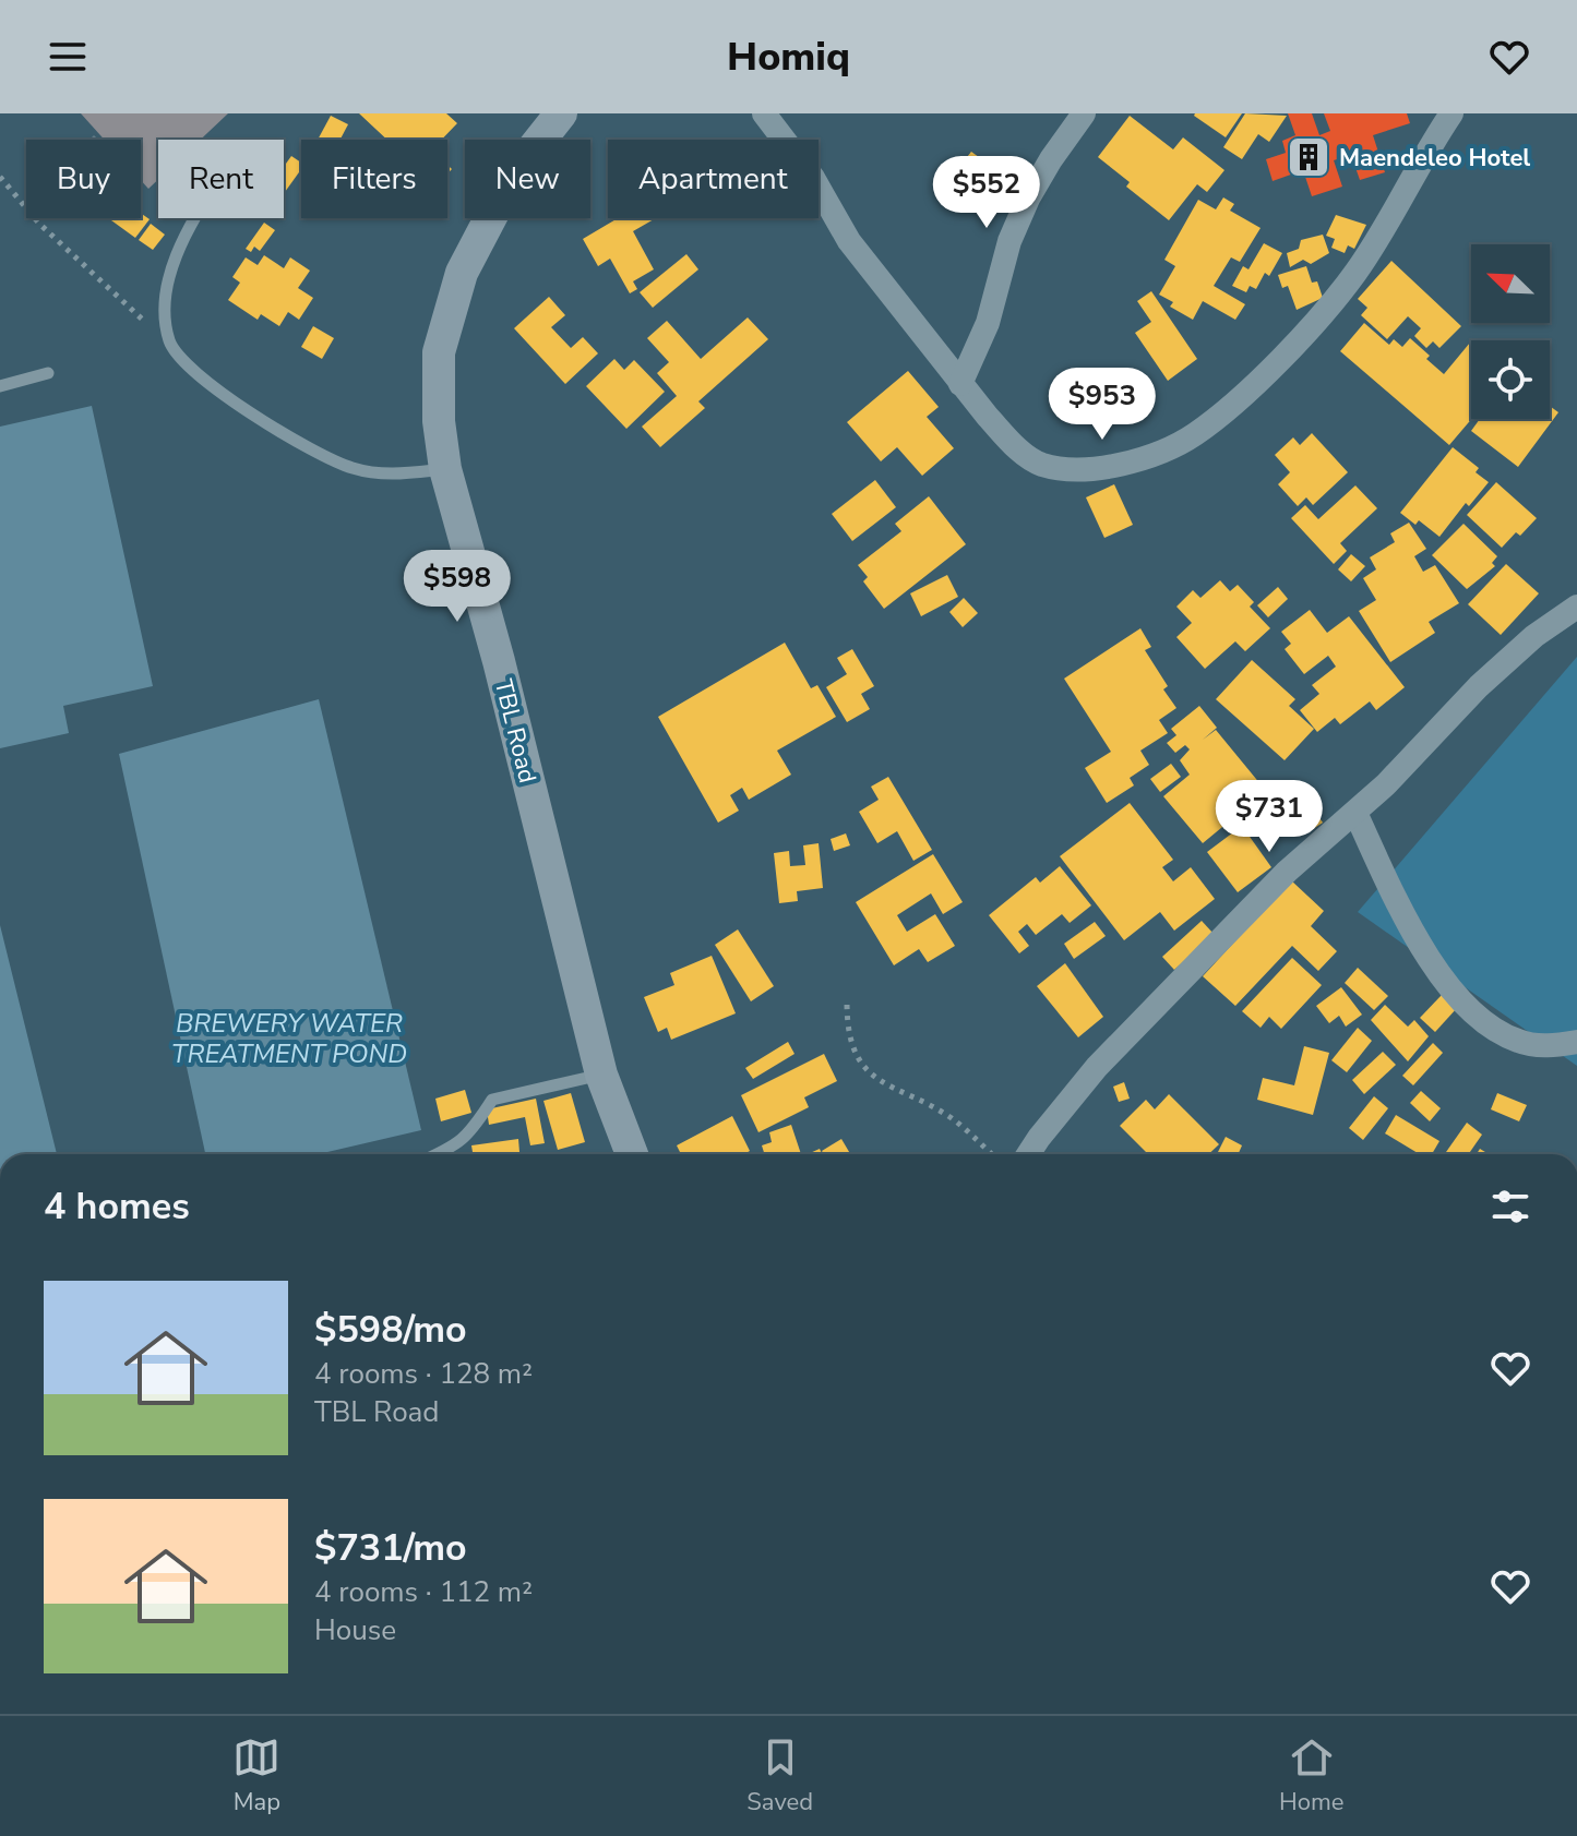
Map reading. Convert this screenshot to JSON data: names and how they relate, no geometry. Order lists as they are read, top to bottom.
{
  "streets": {
    "street": ["TBL Road"]
  },
  "water": ["BREWERY WATER TREATMENT POND"],
  "places": {
    "building": ["Maendeleo Hotel"]
  },
  "north": "top left",
  "page": {
    "header": "Homiq",
    "chip": [
      "Buy",
      "Rent",
      "Filters",
      "New",
      "Apartment"
    ],
    "price": [
      "$552",
      "$953",
      "$598",
      "$731"
    ],
    "heading": "4 homes",
    "list": [
      {
        "name": "$598/mo",
        "note": "4 rooms · 128 m² · TBL Road"
      },
      {
        "name": "$731/mo",
        "note": "4 rooms · 112 m² · House"
      }
    ],
    "tabs": ["Map", "Saved", "Home"]
  }
}
